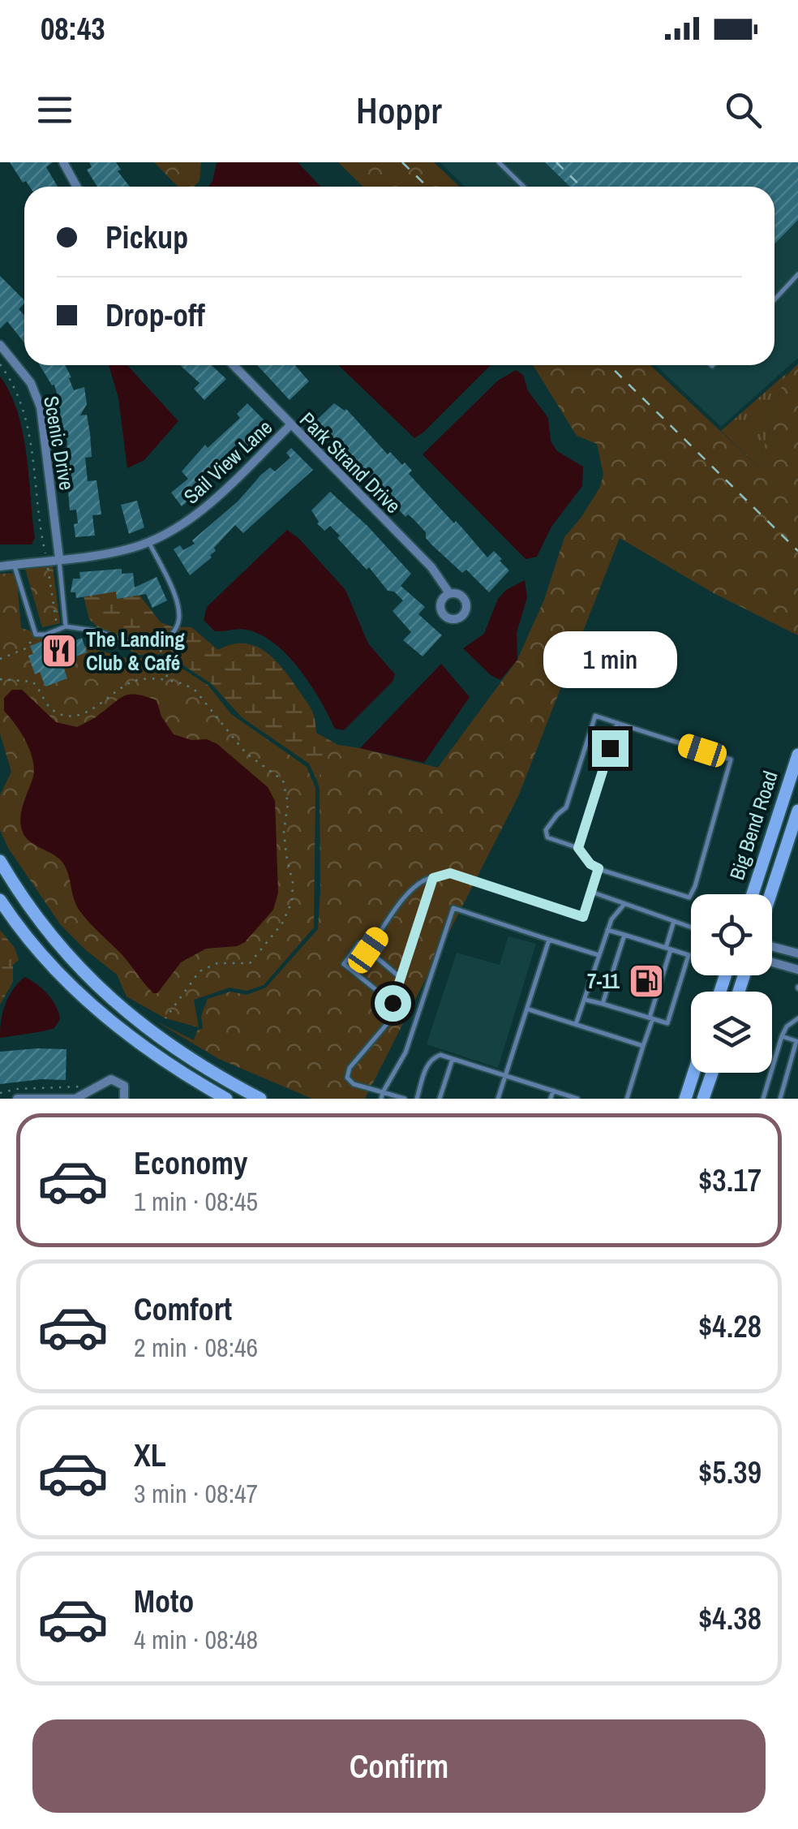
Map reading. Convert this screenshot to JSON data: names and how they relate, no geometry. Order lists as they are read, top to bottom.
{
  "streets": {
    "street": [
      "Scenic Drive",
      "Sail View Lane",
      "Park Strand Drive",
      "Big Bend Road"
    ]
  },
  "crossings": [
    ["Scenic Drive", "Sail View Lane"],
    ["Sail View Lane", "Park Strand Drive"]
  ],
  "places": {
    "restaurant": ["The Landing Club & Café"],
    "fuel station": ["7-11"]
  },
  "page": {
    "status": "08:43",
    "header": "Hoppr",
    "banner": ["Pickup", "Drop-off"],
    "bubble": "1 min",
    "list": [
      {
        "name": "Economy",
        "note": "1 min · 08:45",
        "value": "$3.17"
      },
      {
        "name": "Comfort",
        "note": "2 min · 08:46",
        "value": "$4.28"
      },
      {
        "name": "XL",
        "note": "3 min · 08:47",
        "value": "$5.39"
      },
      {
        "name": "Moto",
        "note": "4 min · 08:48",
        "value": "$4.38"
      }
    ],
    "buttons": "Confirm"
  }
}
